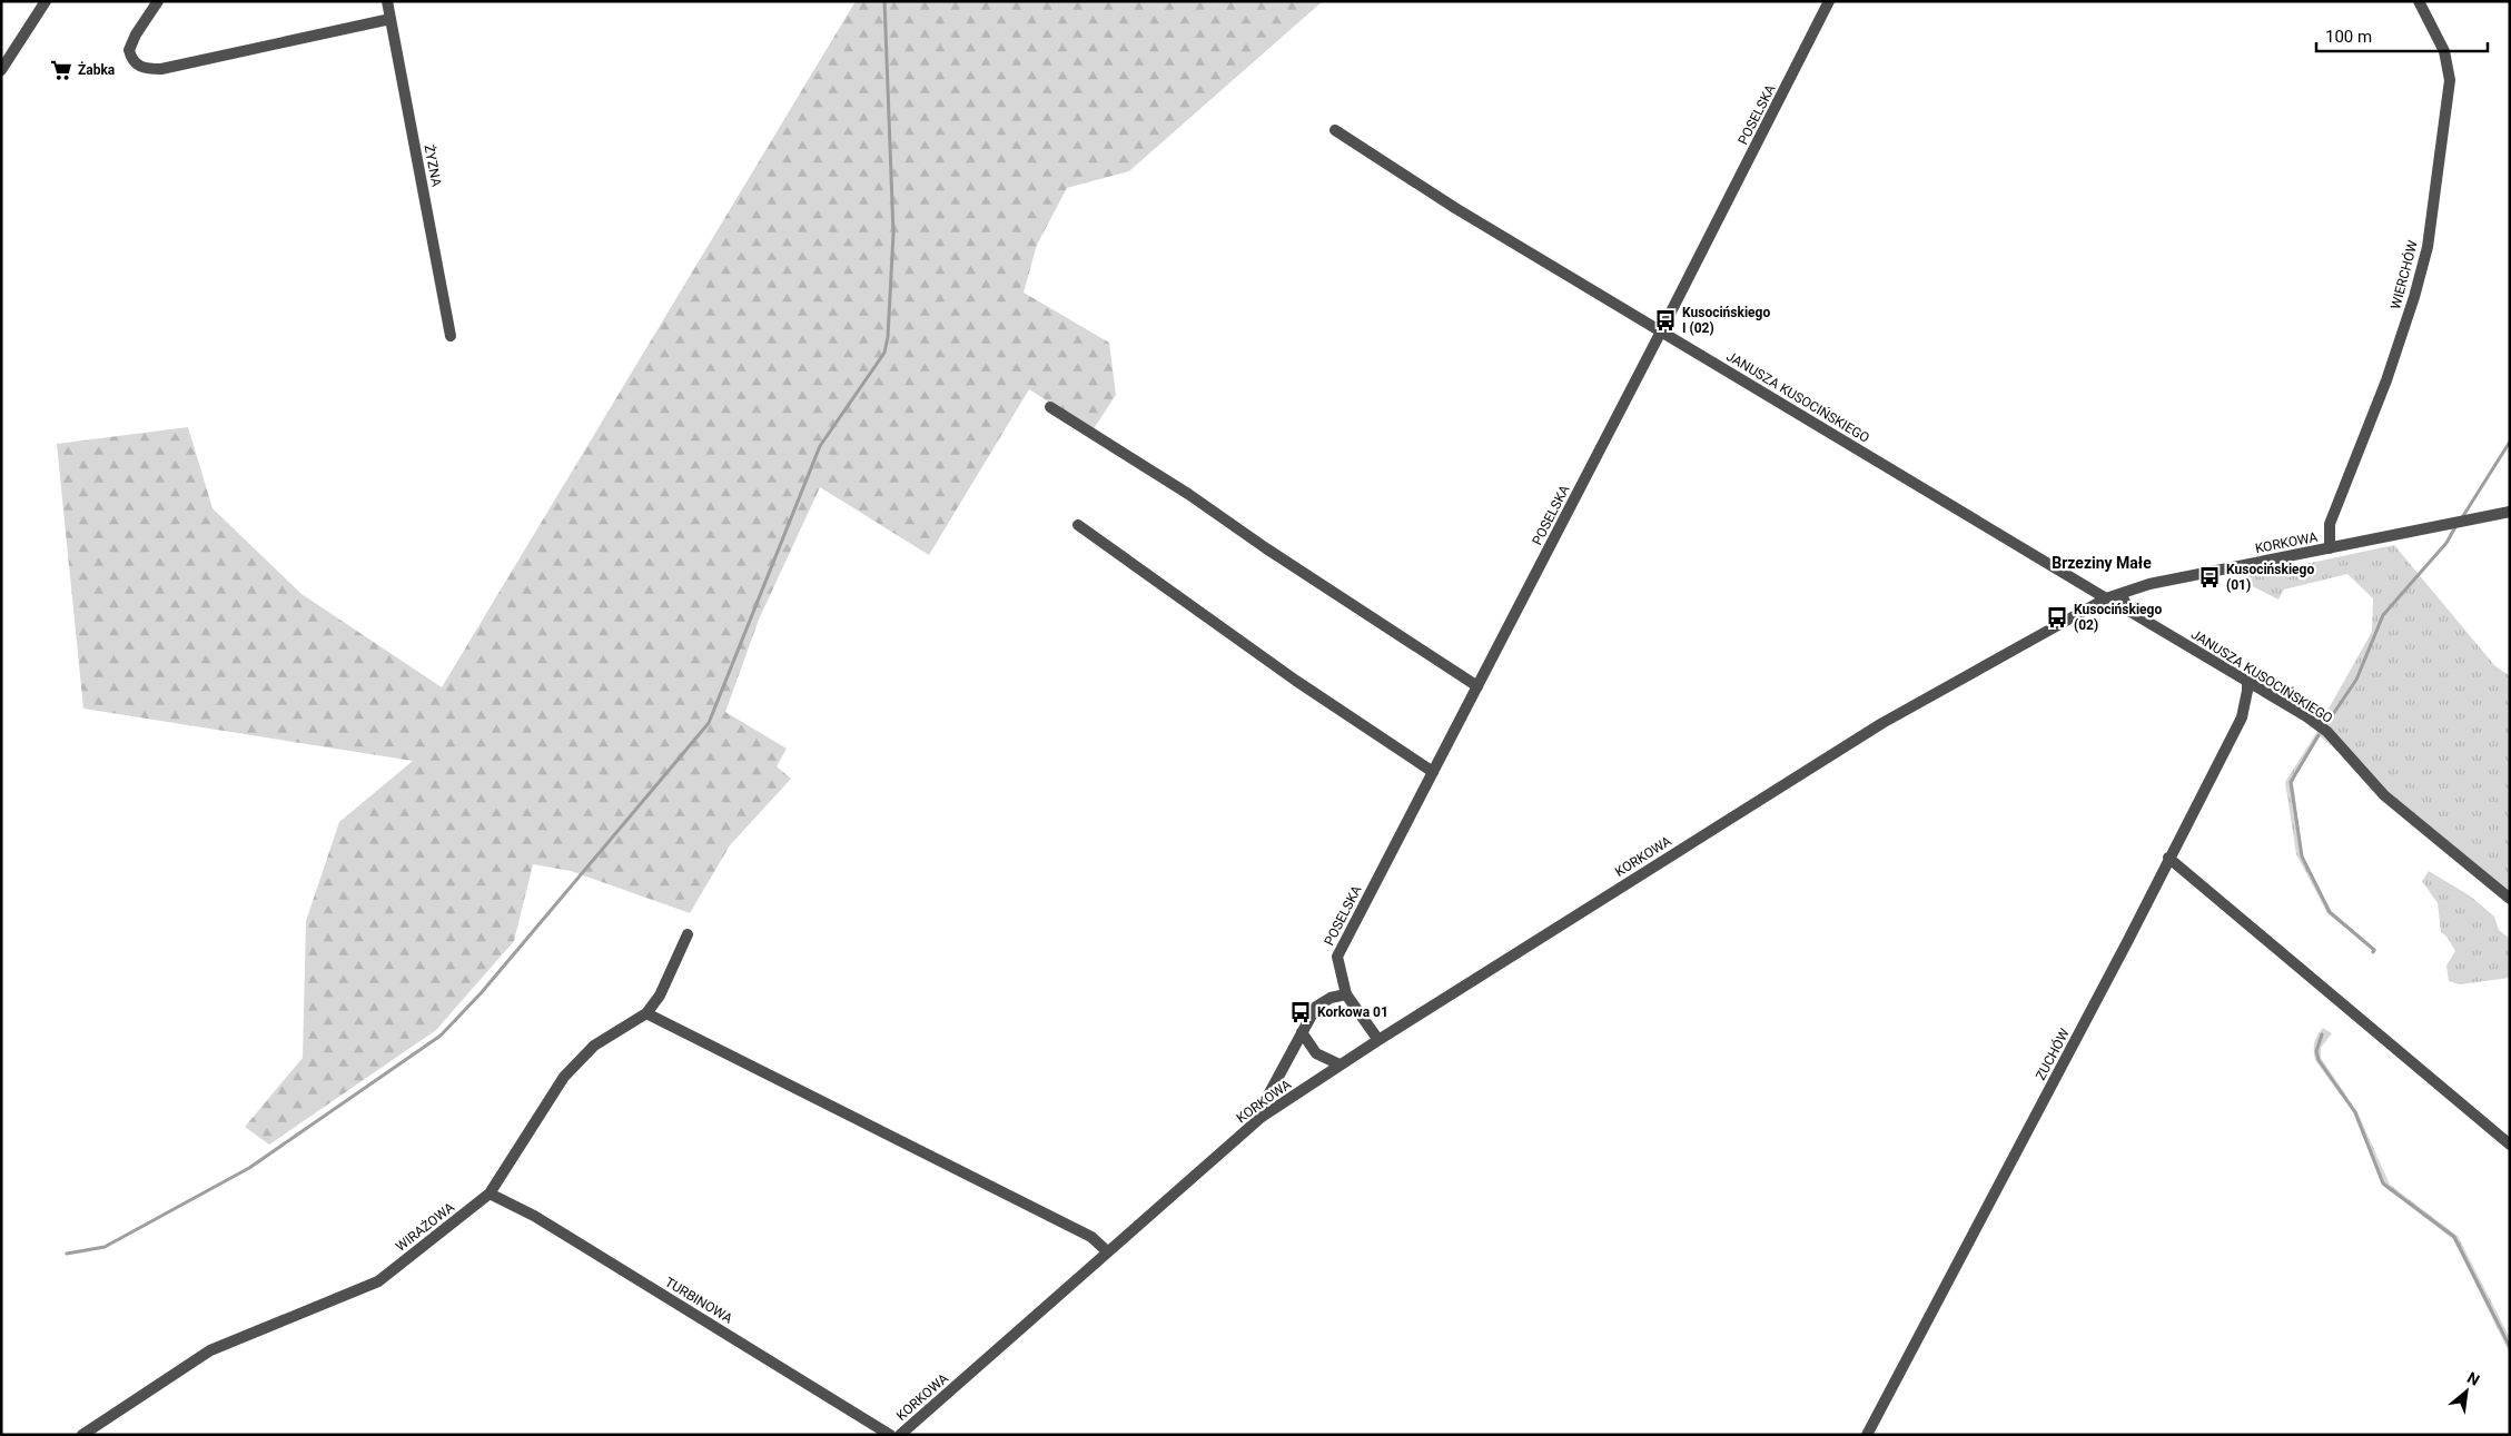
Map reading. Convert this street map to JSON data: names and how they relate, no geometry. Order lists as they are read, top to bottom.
{
  "streets": {
    "street": [
      "POSELSKA",
      "ŻYZNA",
      "WIERCHÓW",
      "JANUSZA KUSOCIŃSKIEGO",
      "KORKOWA",
      "ZUCHÓW",
      "WIRAŻOWA",
      "TURBINOWA"
    ]
  },
  "crossings": [
    ["POSELSKA", "JANUSZA KUSOCIŃSKIEGO"],
    ["POSELSKA", "KORKOWA"],
    ["WIERCHÓW", "KORKOWA"],
    ["JANUSZA KUSOCIŃSKIEGO", "KORKOWA"],
    ["JANUSZA KUSOCIŃSKIEGO", "ZUCHÓW"],
    ["WIRAŻOWA", "TURBINOWA"]
  ],
  "districts": ["Brzeziny Małe"],
  "places": {
    "supermarket": ["Żabka"],
    "bus stop": [
      "Kusocińskiego I (02)",
      "Kusocińskiego (01)",
      "Kusocińskiego (02)",
      "Korkowa 01"
    ]
  },
  "scale_bar": "100 m",
  "north": "top right"
}
